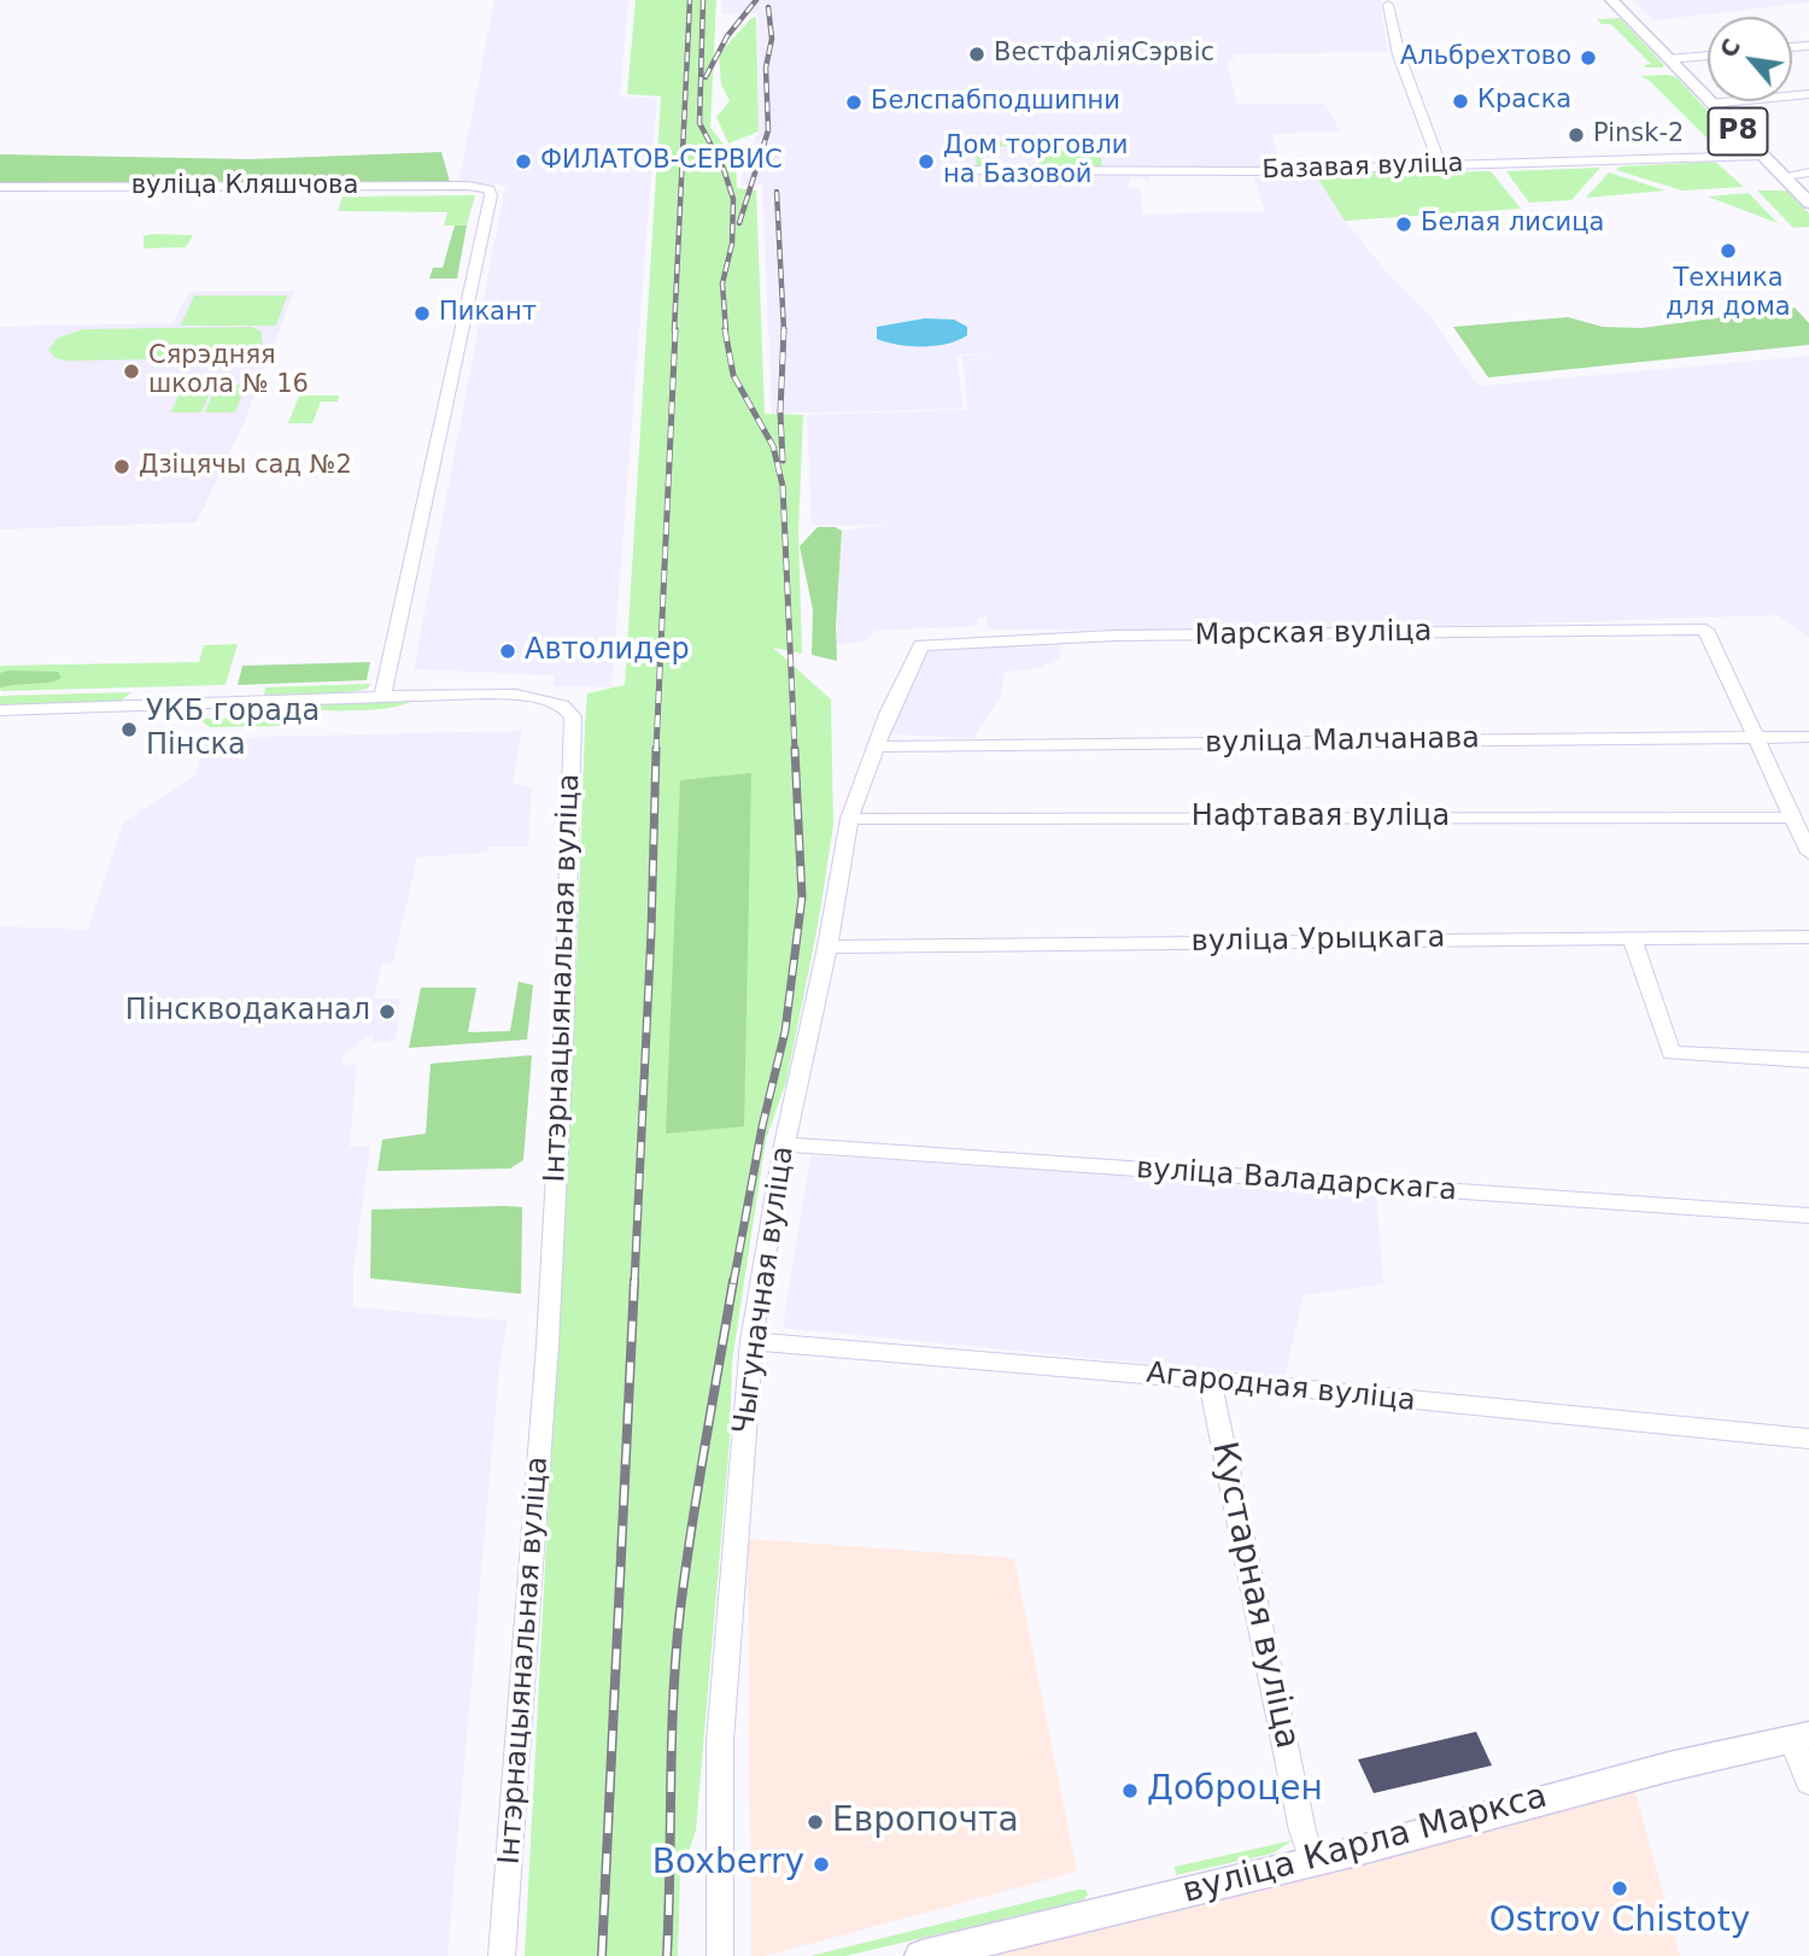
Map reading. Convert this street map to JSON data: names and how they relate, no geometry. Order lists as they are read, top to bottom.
{
  "streets": {
    "main road": ["Р8", "вуліца Карла Маркса"],
    "street": [
      "Базавая вуліца",
      "вуліца Кляшчова",
      "Марская вуліца",
      "вуліца Малчанава",
      "Нафтавая вуліца",
      "вуліца Урыцкага",
      "Інтэрнацыянальная вуліца",
      "вуліца Валадарскага",
      "Чыгуначная вуліца",
      "Агародная вуліца",
      "Кустарная вуліца"
    ]
  },
  "crossings": [
    ["Р8", "Базавая вуліца"],
    ["вуліца Кляшчова", "Інтэрнацыянальная вуліца"],
    ["Марская вуліца", "вуліца Малчанава"],
    ["Марская вуліца", "Чыгуначная вуліца"],
    ["вуліца Малчанава", "Чыгуначная вуліца"],
    ["Нафтавая вуліца", "Чыгуначная вуліца"],
    ["вуліца Урыцкага", "Чыгуначная вуліца"],
    ["вуліца Валадарскага", "Чыгуначная вуліца"],
    ["Чыгуначная вуліца", "Агародная вуліца"],
    ["Агародная вуліца", "Кустарная вуліца"],
    ["Кустарная вуліца", "вуліца Карла Маркса"]
  ],
  "places": [
    "ВестфаліяСэрвіс",
    "Альбрехтово",
    "Краска",
    "Белспабподшипни",
    "Pinsk-2",
    "ФИЛАТОВ-СЕРВИС",
    "Дом торговли на Базовой",
    "Белая лисица",
    "Техника для дома",
    "Пикант",
    "Сярэдняя школа № 16",
    "Дзіцячы сад №2",
    "Автолидер",
    "УКБ горада Пінска",
    "Пінскводаканал",
    "Доброцен",
    "Европочта",
    "Boxberry",
    "Ostrov Chistoty"
  ],
  "north": "top left"
}
